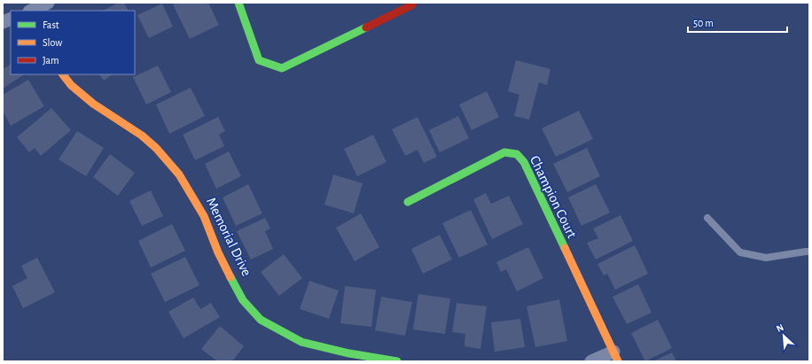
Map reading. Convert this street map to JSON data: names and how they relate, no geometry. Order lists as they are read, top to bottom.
{
  "streets": {
    "street": ["Champion Court", "Memorial Drive"]
  },
  "legend": ["Fast", "Slow", "Jam"],
  "scale_bar": "50 m",
  "north": "top left"
}
